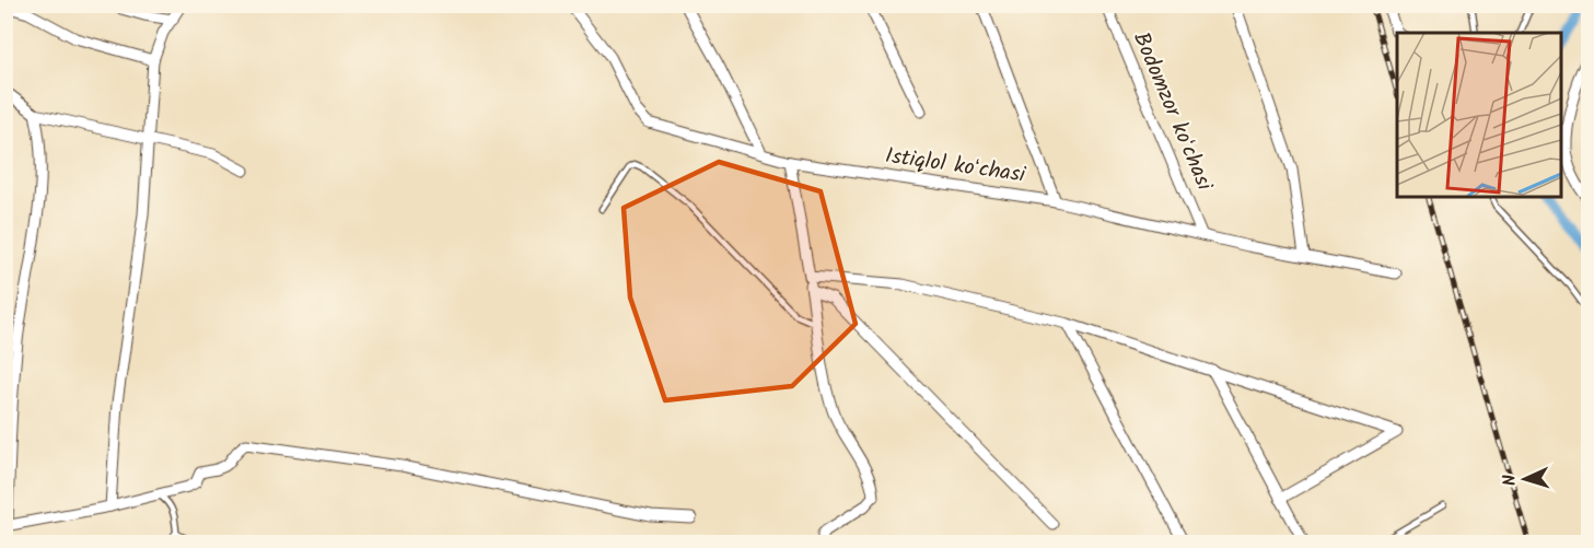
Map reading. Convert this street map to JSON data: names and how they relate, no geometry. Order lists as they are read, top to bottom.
{
  "streets": {
    "street": ["Bodomzor koʻchasi", "Istiqlol koʻchasi"]
  },
  "crossings": [
    ["Bodomzor koʻchasi", "Istiqlol koʻchasi"]
  ],
  "north": "left"
}
